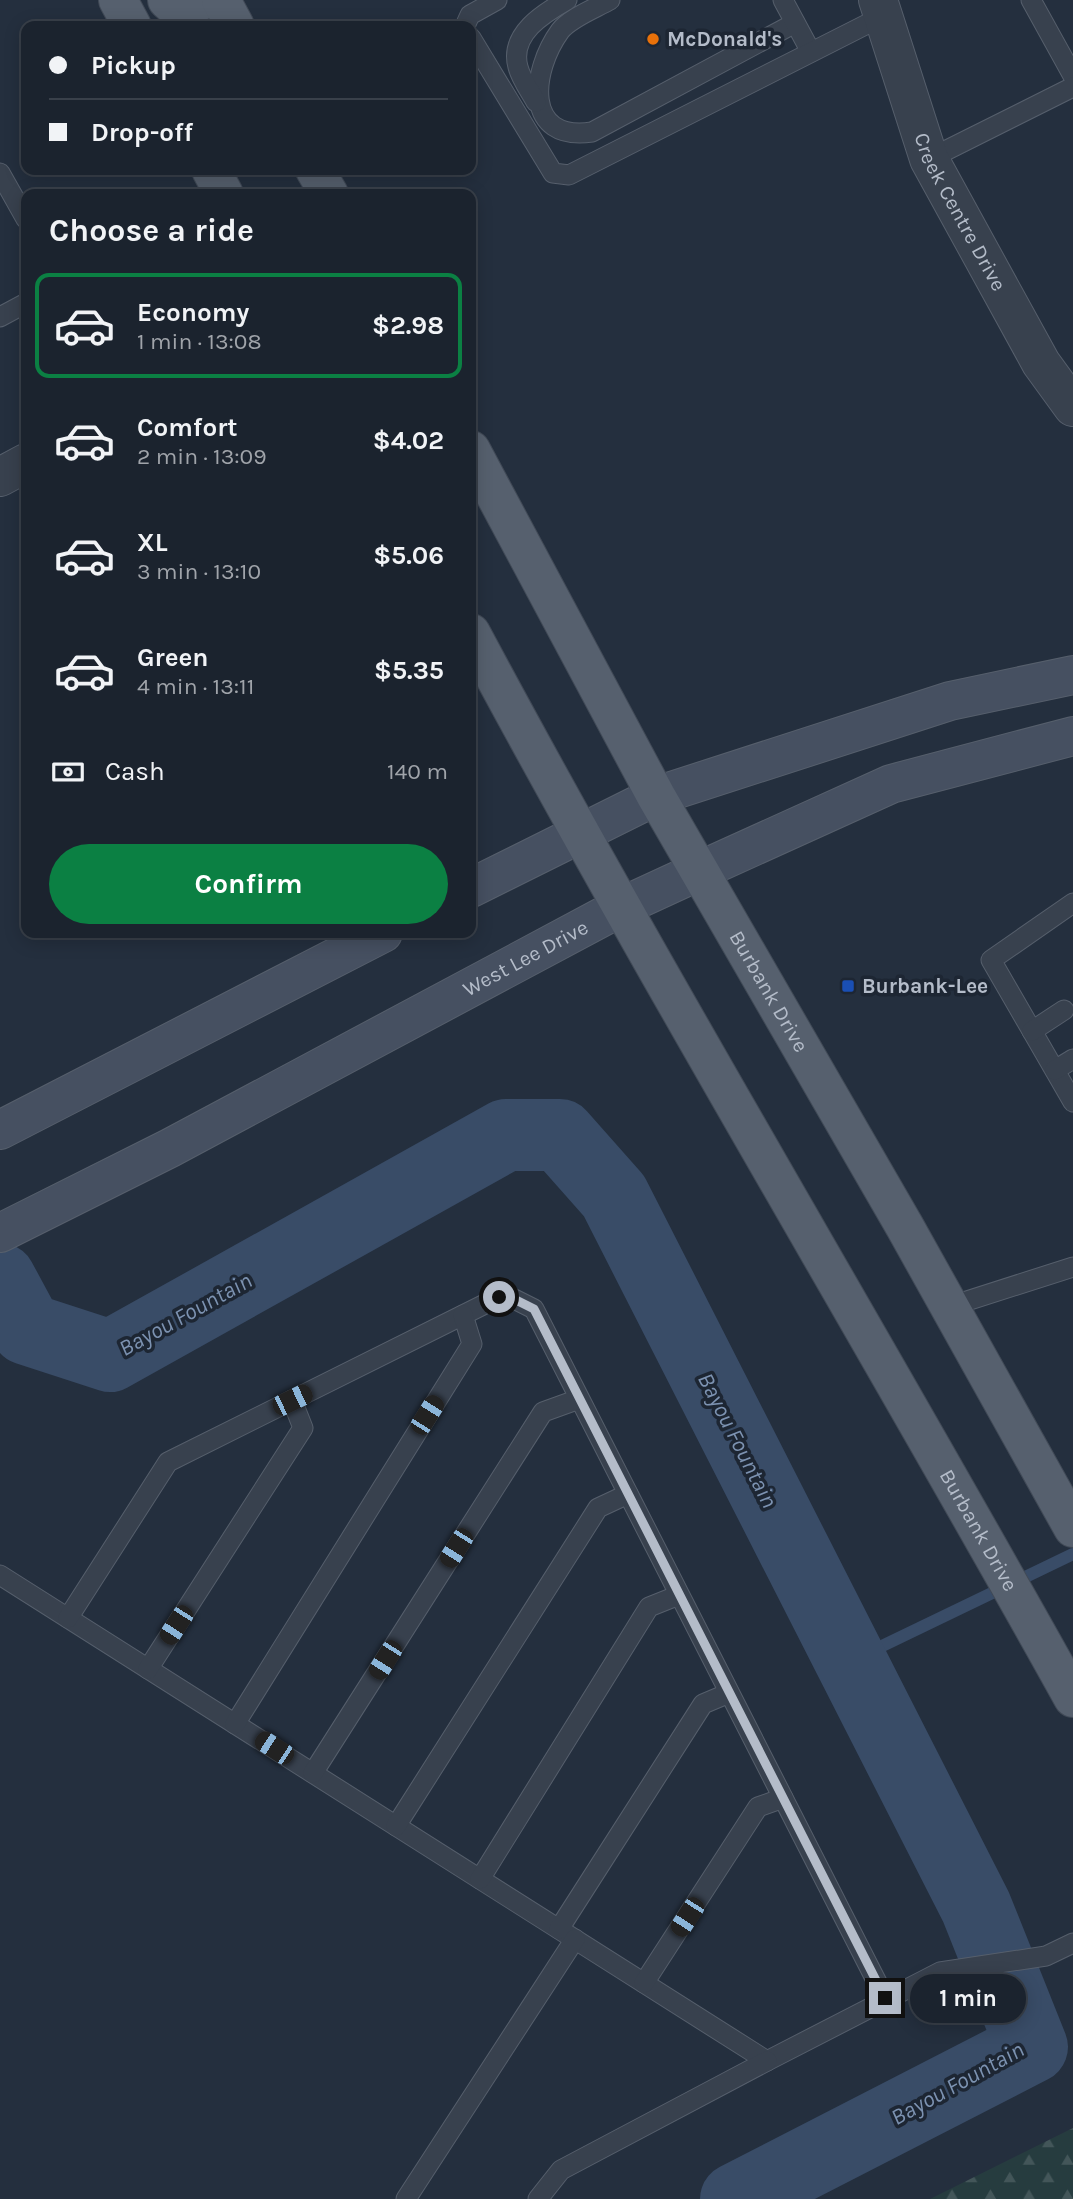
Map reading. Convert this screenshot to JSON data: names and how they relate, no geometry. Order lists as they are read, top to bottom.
{
  "streets": {
    "main road": ["West Lee Drive", "Burbank Drive"],
    "street": ["Creek Centre Drive"]
  },
  "crossings": [
    ["West Lee Drive", "Burbank Drive"]
  ],
  "water": ["Bayou Fountain"],
  "places": {
    "other": ["McDonald's"],
    "transit": ["Burbank-Lee"]
  },
  "page": {
    "banner": ["Pickup", "Drop-off"],
    "heading": "Choose a ride",
    "list": [
      {
        "name": "Economy",
        "note": "1 min · 13:08",
        "value": "$2.98"
      },
      {
        "name": "Comfort",
        "note": "2 min · 13:09",
        "value": "$4.02"
      },
      {
        "name": "XL",
        "note": "3 min · 13:10",
        "value": "$5.06"
      },
      {
        "name": "Green",
        "note": "4 min · 13:11",
        "value": "$5.35"
      }
    ],
    "pay": ["Cash", "140 m"],
    "buttons": "Confirm",
    "bubble": "1 min"
  }
}
